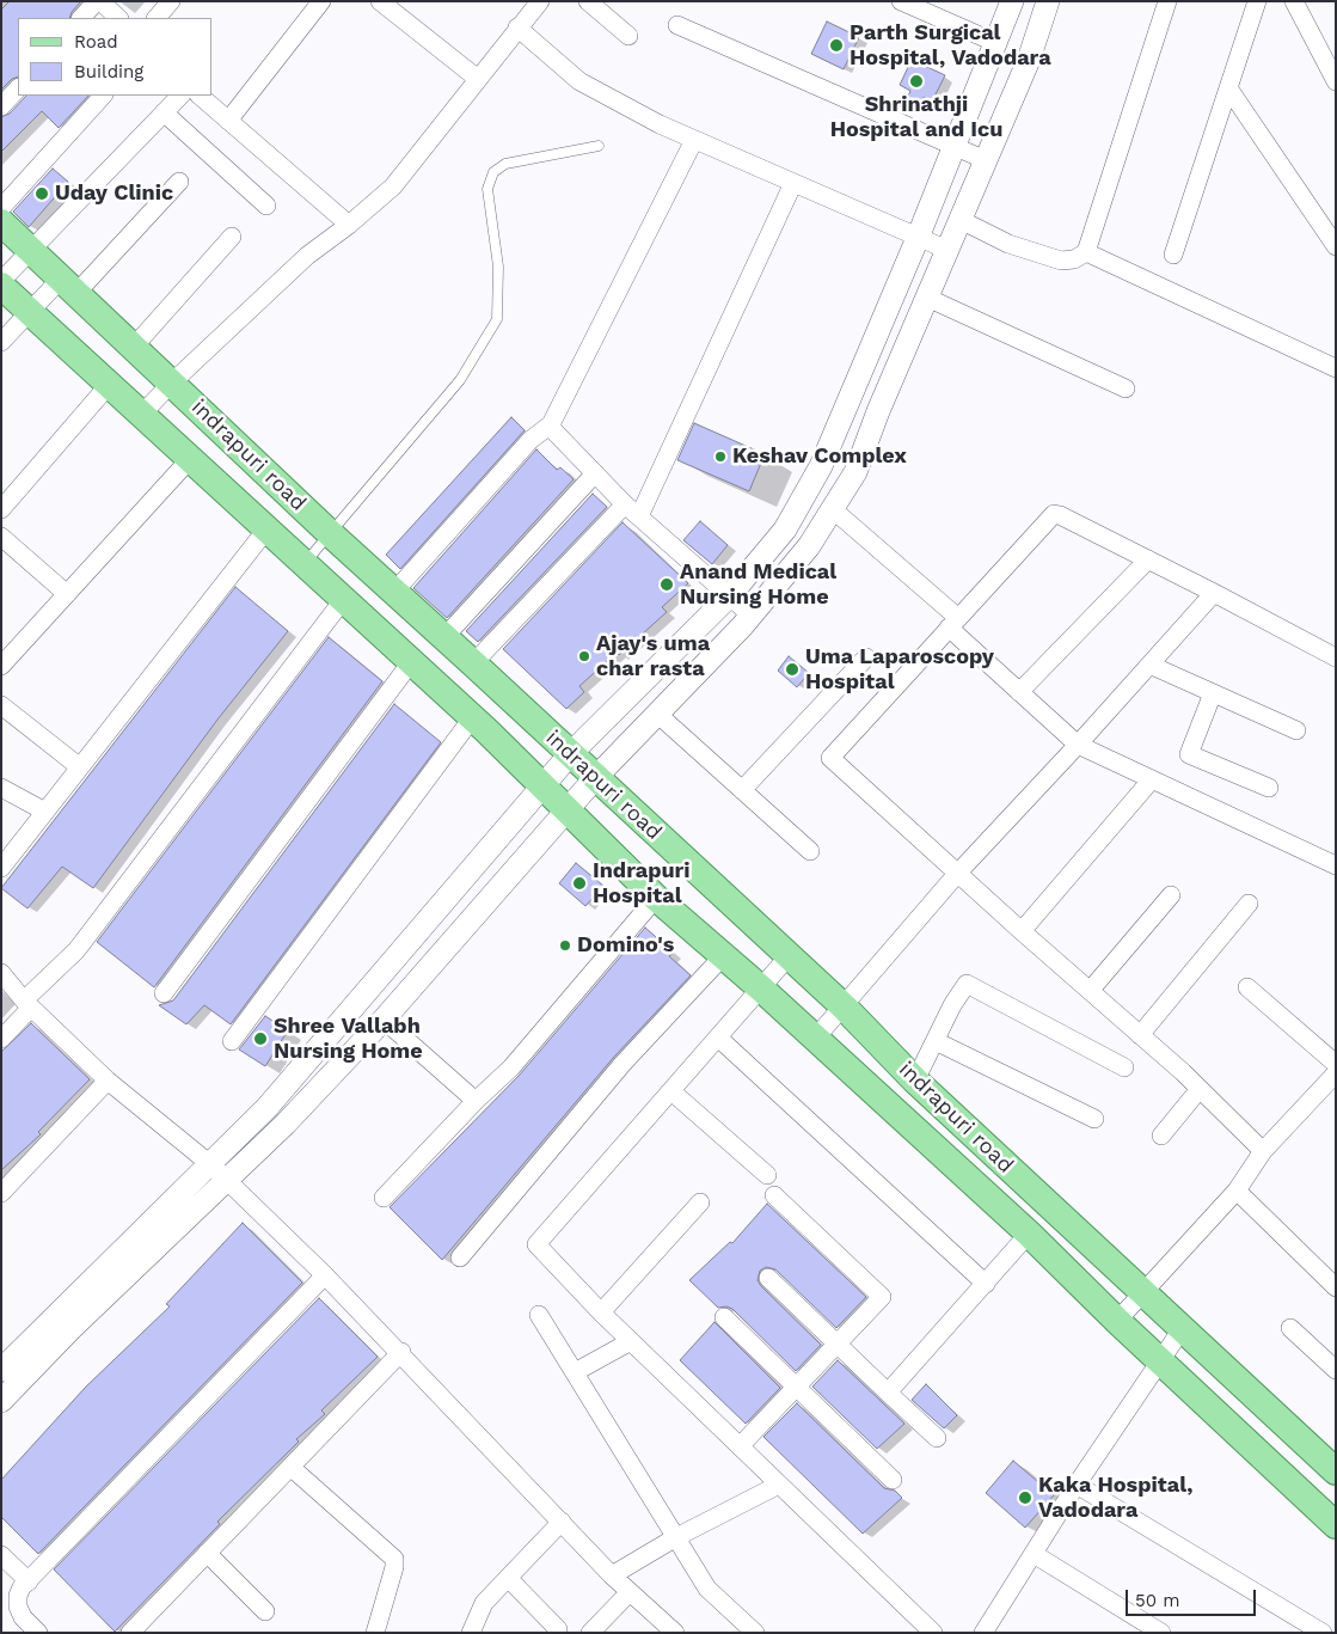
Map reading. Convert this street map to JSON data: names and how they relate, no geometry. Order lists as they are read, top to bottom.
{
  "streets": {
    "main road": ["indrapuri road"]
  },
  "places": [
    "Parth Surgical Hospital, Vadodara",
    "Shrinathji Hospital and Icu",
    "Uday Clinic",
    "Keshav Complex",
    "Anand Medical Nursing Home",
    "Ajay's uma char rasta",
    "Uma Laparoscopy Hospital",
    "Indrapuri Hospital",
    "Domino's",
    "Shree Vallabh Nursing Home",
    "Kaka Hospital, Vadodara"
  ],
  "legend": ["Road", "Building"],
  "scale_bar": "50 m"
}
